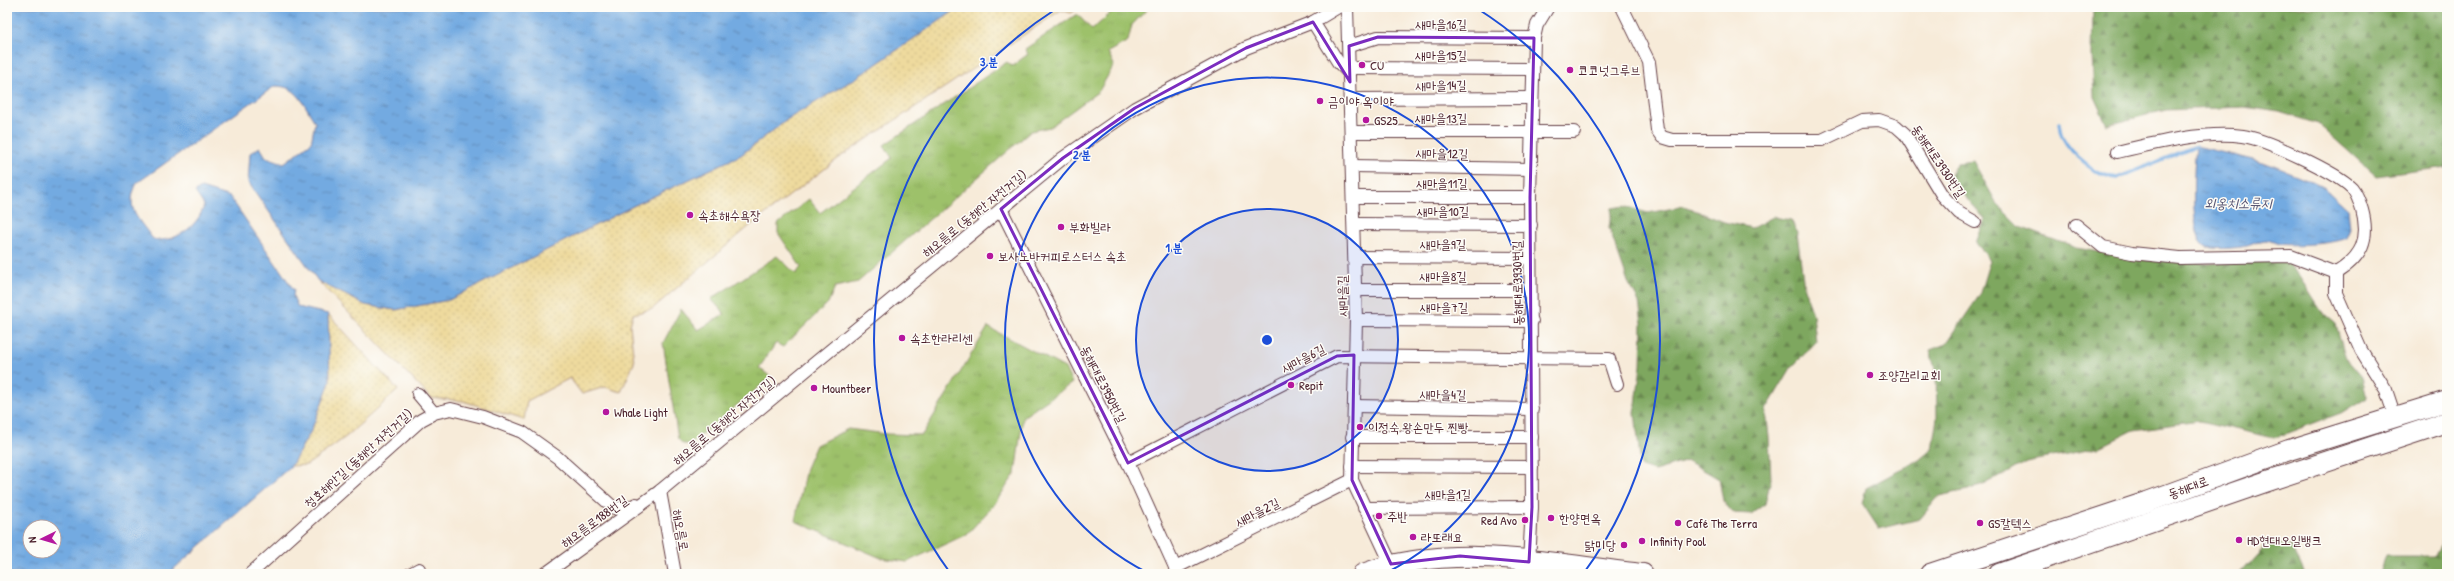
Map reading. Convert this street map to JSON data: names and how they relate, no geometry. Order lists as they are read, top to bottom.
{
  "streets": {
    "main road": ["동해대로"],
    "street": [
      "새마을16길",
      "새마을15길",
      "새마을14길",
      "새마을13길",
      "새마을12길",
      "동해대로3930번길",
      "새마을11길",
      "새마을10길",
      "해오름로 (동해안 자전거길)",
      "새마을9길",
      "새마을8길",
      "새마을길",
      "새마을7길",
      "새마을6길",
      "동해대로3950번길",
      "새마을4길",
      "청호해안길 (동해안 자전거길)",
      "새마을1길",
      "새마을2길",
      "해오름로188번길",
      "해오름로"
    ]
  },
  "crossings": [
    ["새마을16길", "동해대로3930번길"],
    ["새마을16길", "새마을길"],
    ["새마을15길", "동해대로3930번길"],
    ["새마을15길", "새마을길"],
    ["새마을14길", "동해대로3930번길"],
    ["새마을14길", "새마을길"],
    ["새마을13길", "동해대로3930번길"],
    ["새마을13길", "새마을길"],
    ["새마을12길", "동해대로3930번길"],
    ["새마을12길", "새마을길"],
    ["동해대로3930번길", "새마을11길"],
    ["동해대로3930번길", "새마을10길"],
    ["동해대로3930번길", "새마을9길"],
    ["동해대로3930번길", "새마을8길"],
    ["동해대로3930번길", "새마을7길"],
    ["동해대로3930번길", "새마을6길"],
    ["동해대로3930번길", "새마을4길"],
    ["동해대로3930번길", "새마을1길"],
    ["새마을11길", "새마을길"],
    ["새마을10길", "새마을길"],
    ["해오름로 (동해안 자전거길)", "동해대로3950번길"],
    ["해오름로 (동해안 자전거길)", "청호해안길 (동해안 자전거길)"],
    ["해오름로 (동해안 자전거길)", "해오름로188번길"],
    ["해오름로 (동해안 자전거길)", "해오름로"],
    ["새마을9길", "새마을길"],
    ["새마을8길", "새마을길"],
    ["새마을길", "새마을7길"],
    ["새마을길", "새마을6길"],
    ["새마을길", "새마을4길"],
    ["새마을길", "새마을1길"],
    ["새마을길", "새마을2길"],
    ["새마을6길", "동해대로3950번길"],
    ["동해대로3950번길", "새마을2길"],
    ["청호해안길 (동해안 자전거길)", "해오름로188번길"],
    ["청호해안길 (동해안 자전거길)", "해오름로"],
    ["해오름로188번길", "해오름로"]
  ],
  "water": ["외옹치소류지"],
  "places": [
    "CU",
    "코코넛그루브",
    "금이야 옥이야",
    "GS25",
    "속초해수욕장",
    "부화빌라",
    "보사노바커피로스터스 속초",
    "속초한라리센",
    "조양감리교회",
    "Repit",
    "Mountbeer",
    "Whale Light",
    "이정숙 왕손만두 찐빵",
    "주반",
    "한양면옥",
    "Red Avo",
    "Café The Terra",
    "GS칼텍스",
    "라또래요",
    "HD현대오일뱅크",
    "Infinity Pool",
    "닭미당"
  ],
  "north": "left",
  "rings": ["3 분", "2 분", "1 분"]
}
